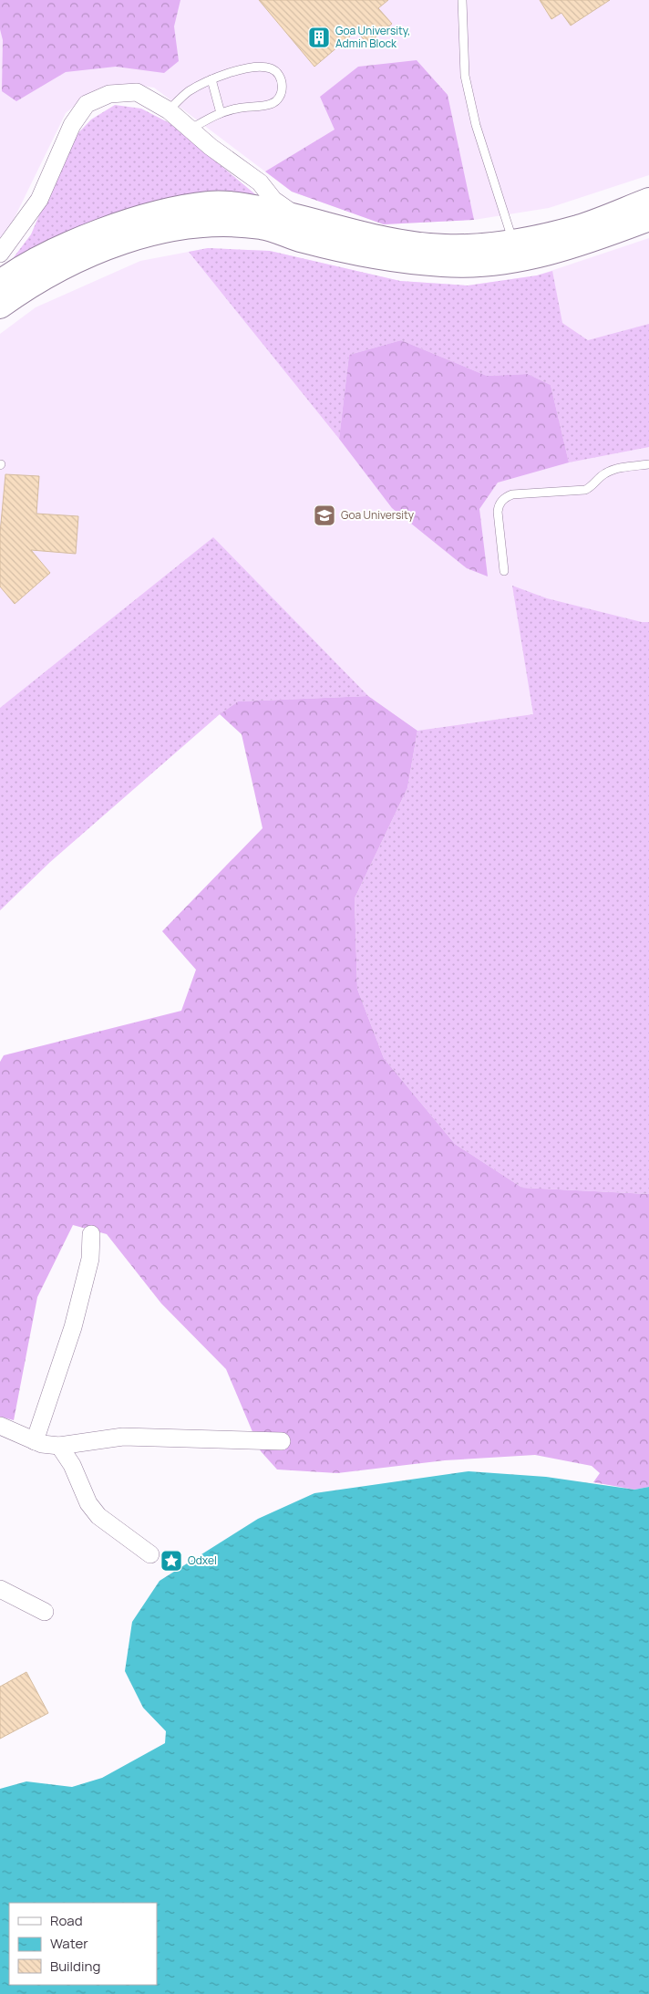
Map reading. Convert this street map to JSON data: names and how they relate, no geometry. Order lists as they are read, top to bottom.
{
  "places": {
    "building": ["Goa University, Admin Block"],
    "school or university": ["Goa University"],
    "place": ["Odxel"]
  },
  "legend": ["Road", "Water", "Building"]
}
